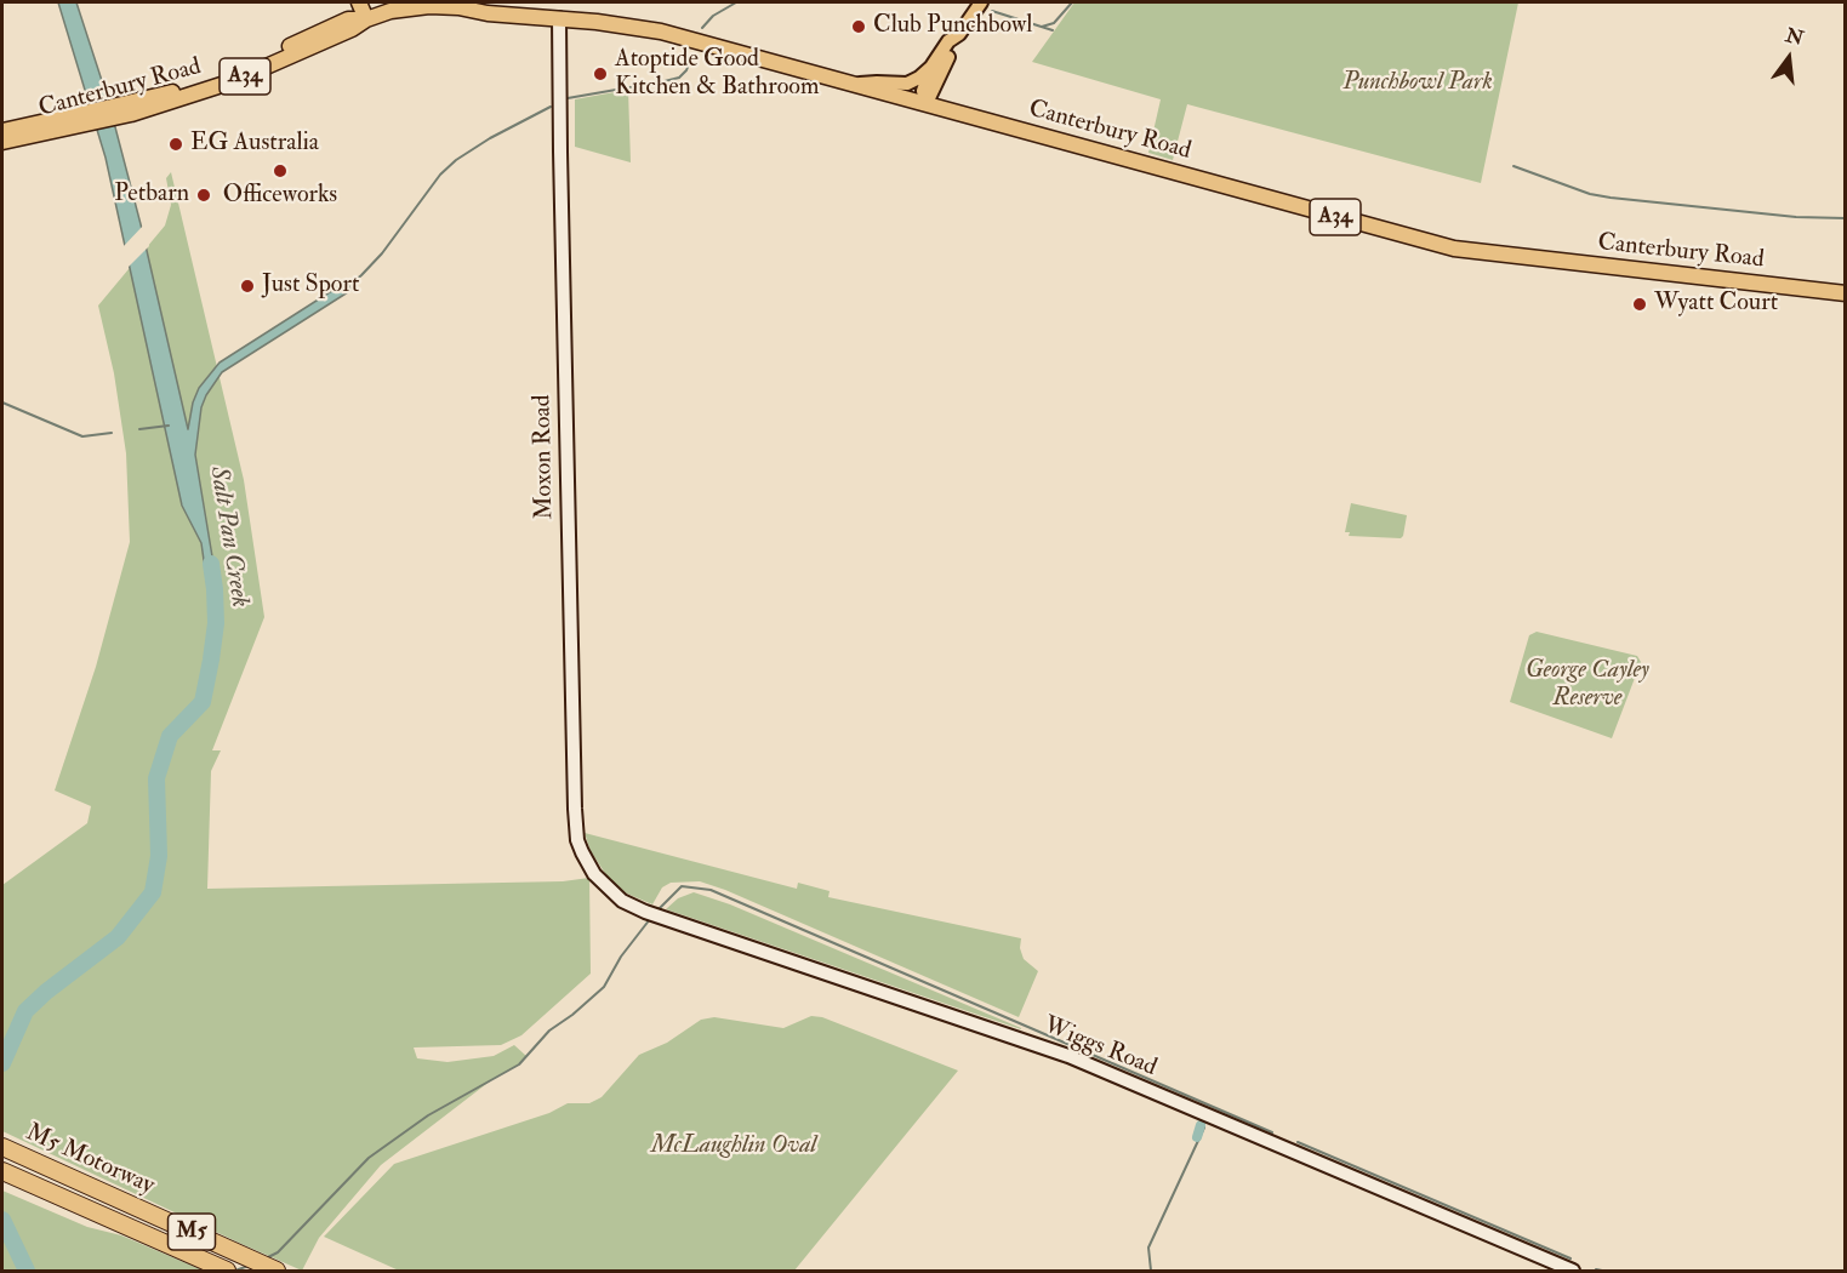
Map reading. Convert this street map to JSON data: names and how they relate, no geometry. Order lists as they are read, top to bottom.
{
  "streets": {
    "highway": [
      "A34",
      "Canterbury Road",
      "M5 Motorway",
      "M5"
    ],
    "main road": ["Moxon Road", "Wiggs Road"]
  },
  "crossings": [
    ["Canterbury Road", "Moxon Road"],
    ["Moxon Road", "Wiggs Road"],
    ["M5 Motorway", "M5"]
  ],
  "water": ["Salt Pan Creek"],
  "parks": ["Punchbowl Park", "George Cayley Reserve", "McLaughlin Oval"],
  "places": [
    "Club Punchbowl",
    "Atoptide Good Kitchen & Bathroom",
    "EG Australia",
    "Officeworks",
    "Petbarn",
    "Just Sport",
    "Wyatt Court"
  ],
  "north": "top"
}
